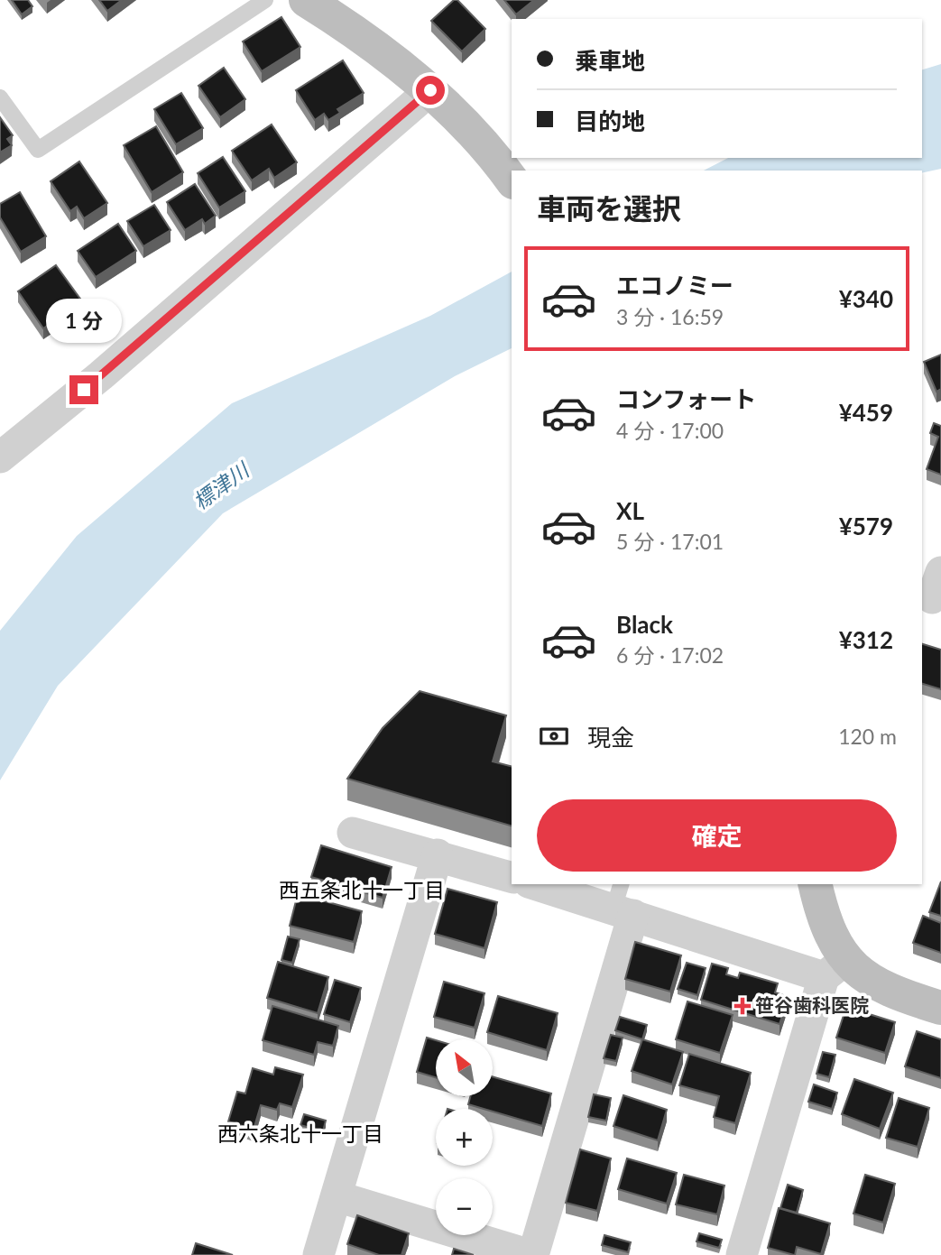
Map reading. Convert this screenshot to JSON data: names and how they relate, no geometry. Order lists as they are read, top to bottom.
{
  "districts": ["西五条北十一丁目", "西六条北十一丁目"],
  "water": ["標津川"],
  "places": {
    "health": ["笹谷歯科医院"]
  },
  "north": "top left",
  "page": {
    "banner": ["乗車地", "目的地"],
    "heading": "車両を選択",
    "list": [
      {
        "name": "エコノミー",
        "note": "3 分 · 16:59",
        "value": "¥340"
      },
      {
        "name": "コンフォート",
        "note": "4 分 · 17:00",
        "value": "¥459"
      },
      {
        "name": "XL",
        "note": "5 分 · 17:01",
        "value": "¥579"
      },
      {
        "name": "Black",
        "note": "6 分 · 17:02",
        "value": "¥312"
      }
    ],
    "bubble": "1 分",
    "pay": ["現金", "120 m"],
    "buttons": "確定",
    "map_buttons": ["+", "−"]
  }
}
